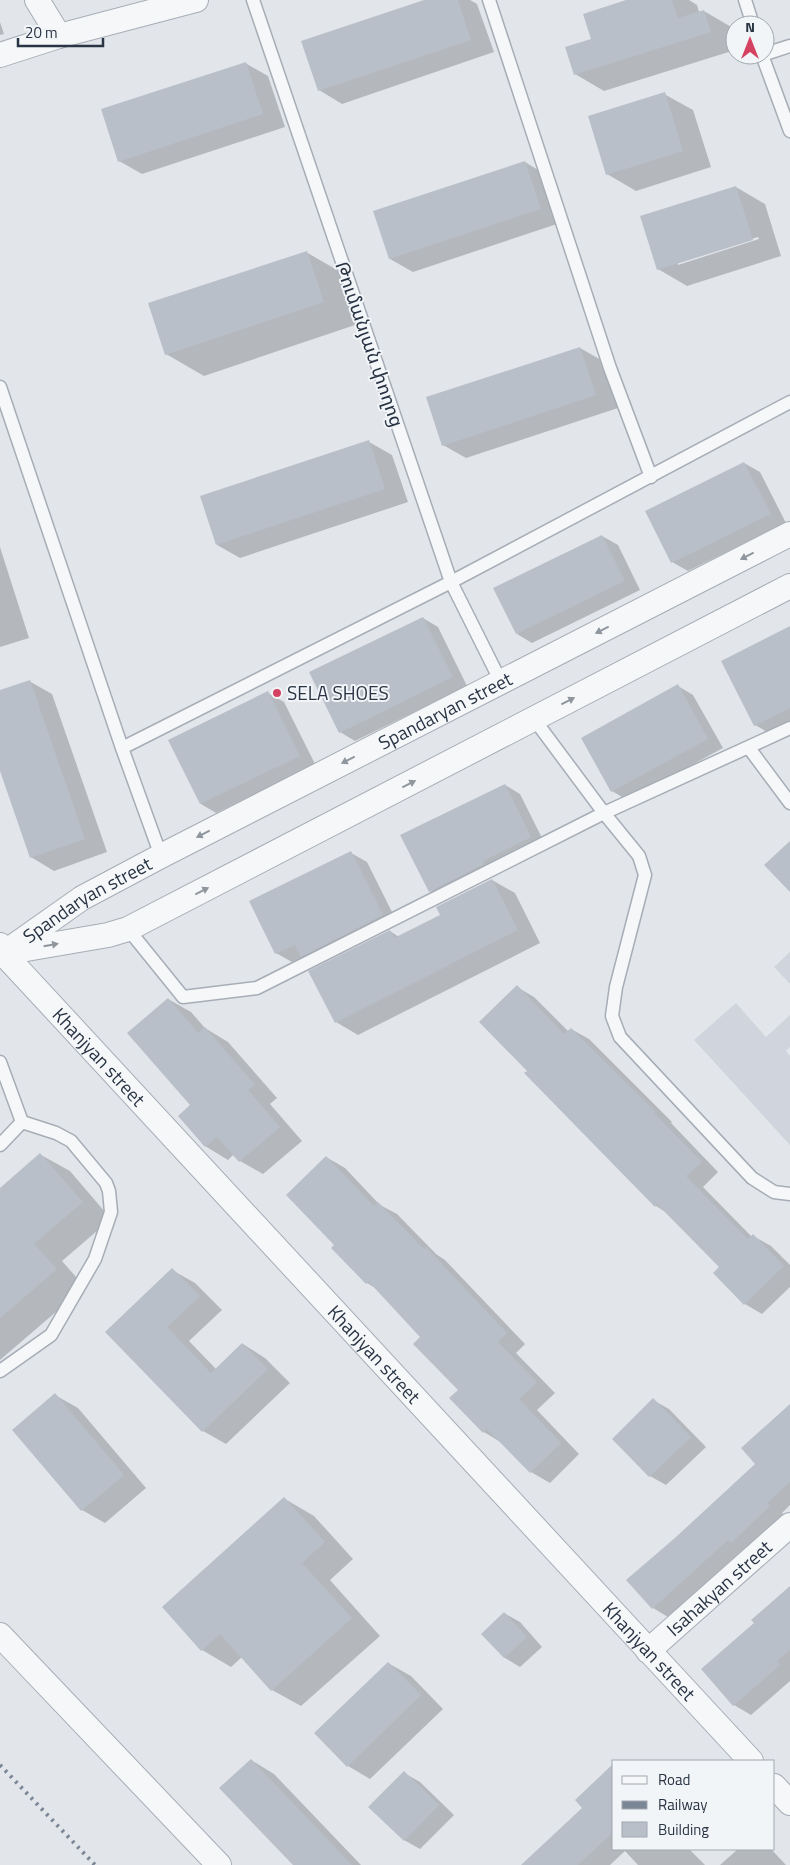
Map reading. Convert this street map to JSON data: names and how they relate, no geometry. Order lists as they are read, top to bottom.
{
  "streets": {
    "street": ["Spandaryan street", "Khanjyan street", "Isahakyan street"],
    "lane": ["Թումանյան փողոց"]
  },
  "crossings": [
    ["Թումանյան փողոց", "Spandaryan street"],
    ["Spandaryan street", "Khanjyan street"],
    ["Khanjyan street", "Isahakyan street"]
  ],
  "places": ["SELA SHOES"],
  "legend": ["Road", "Railway", "Building"],
  "scale_bar": "20 m",
  "north": "top"
}
